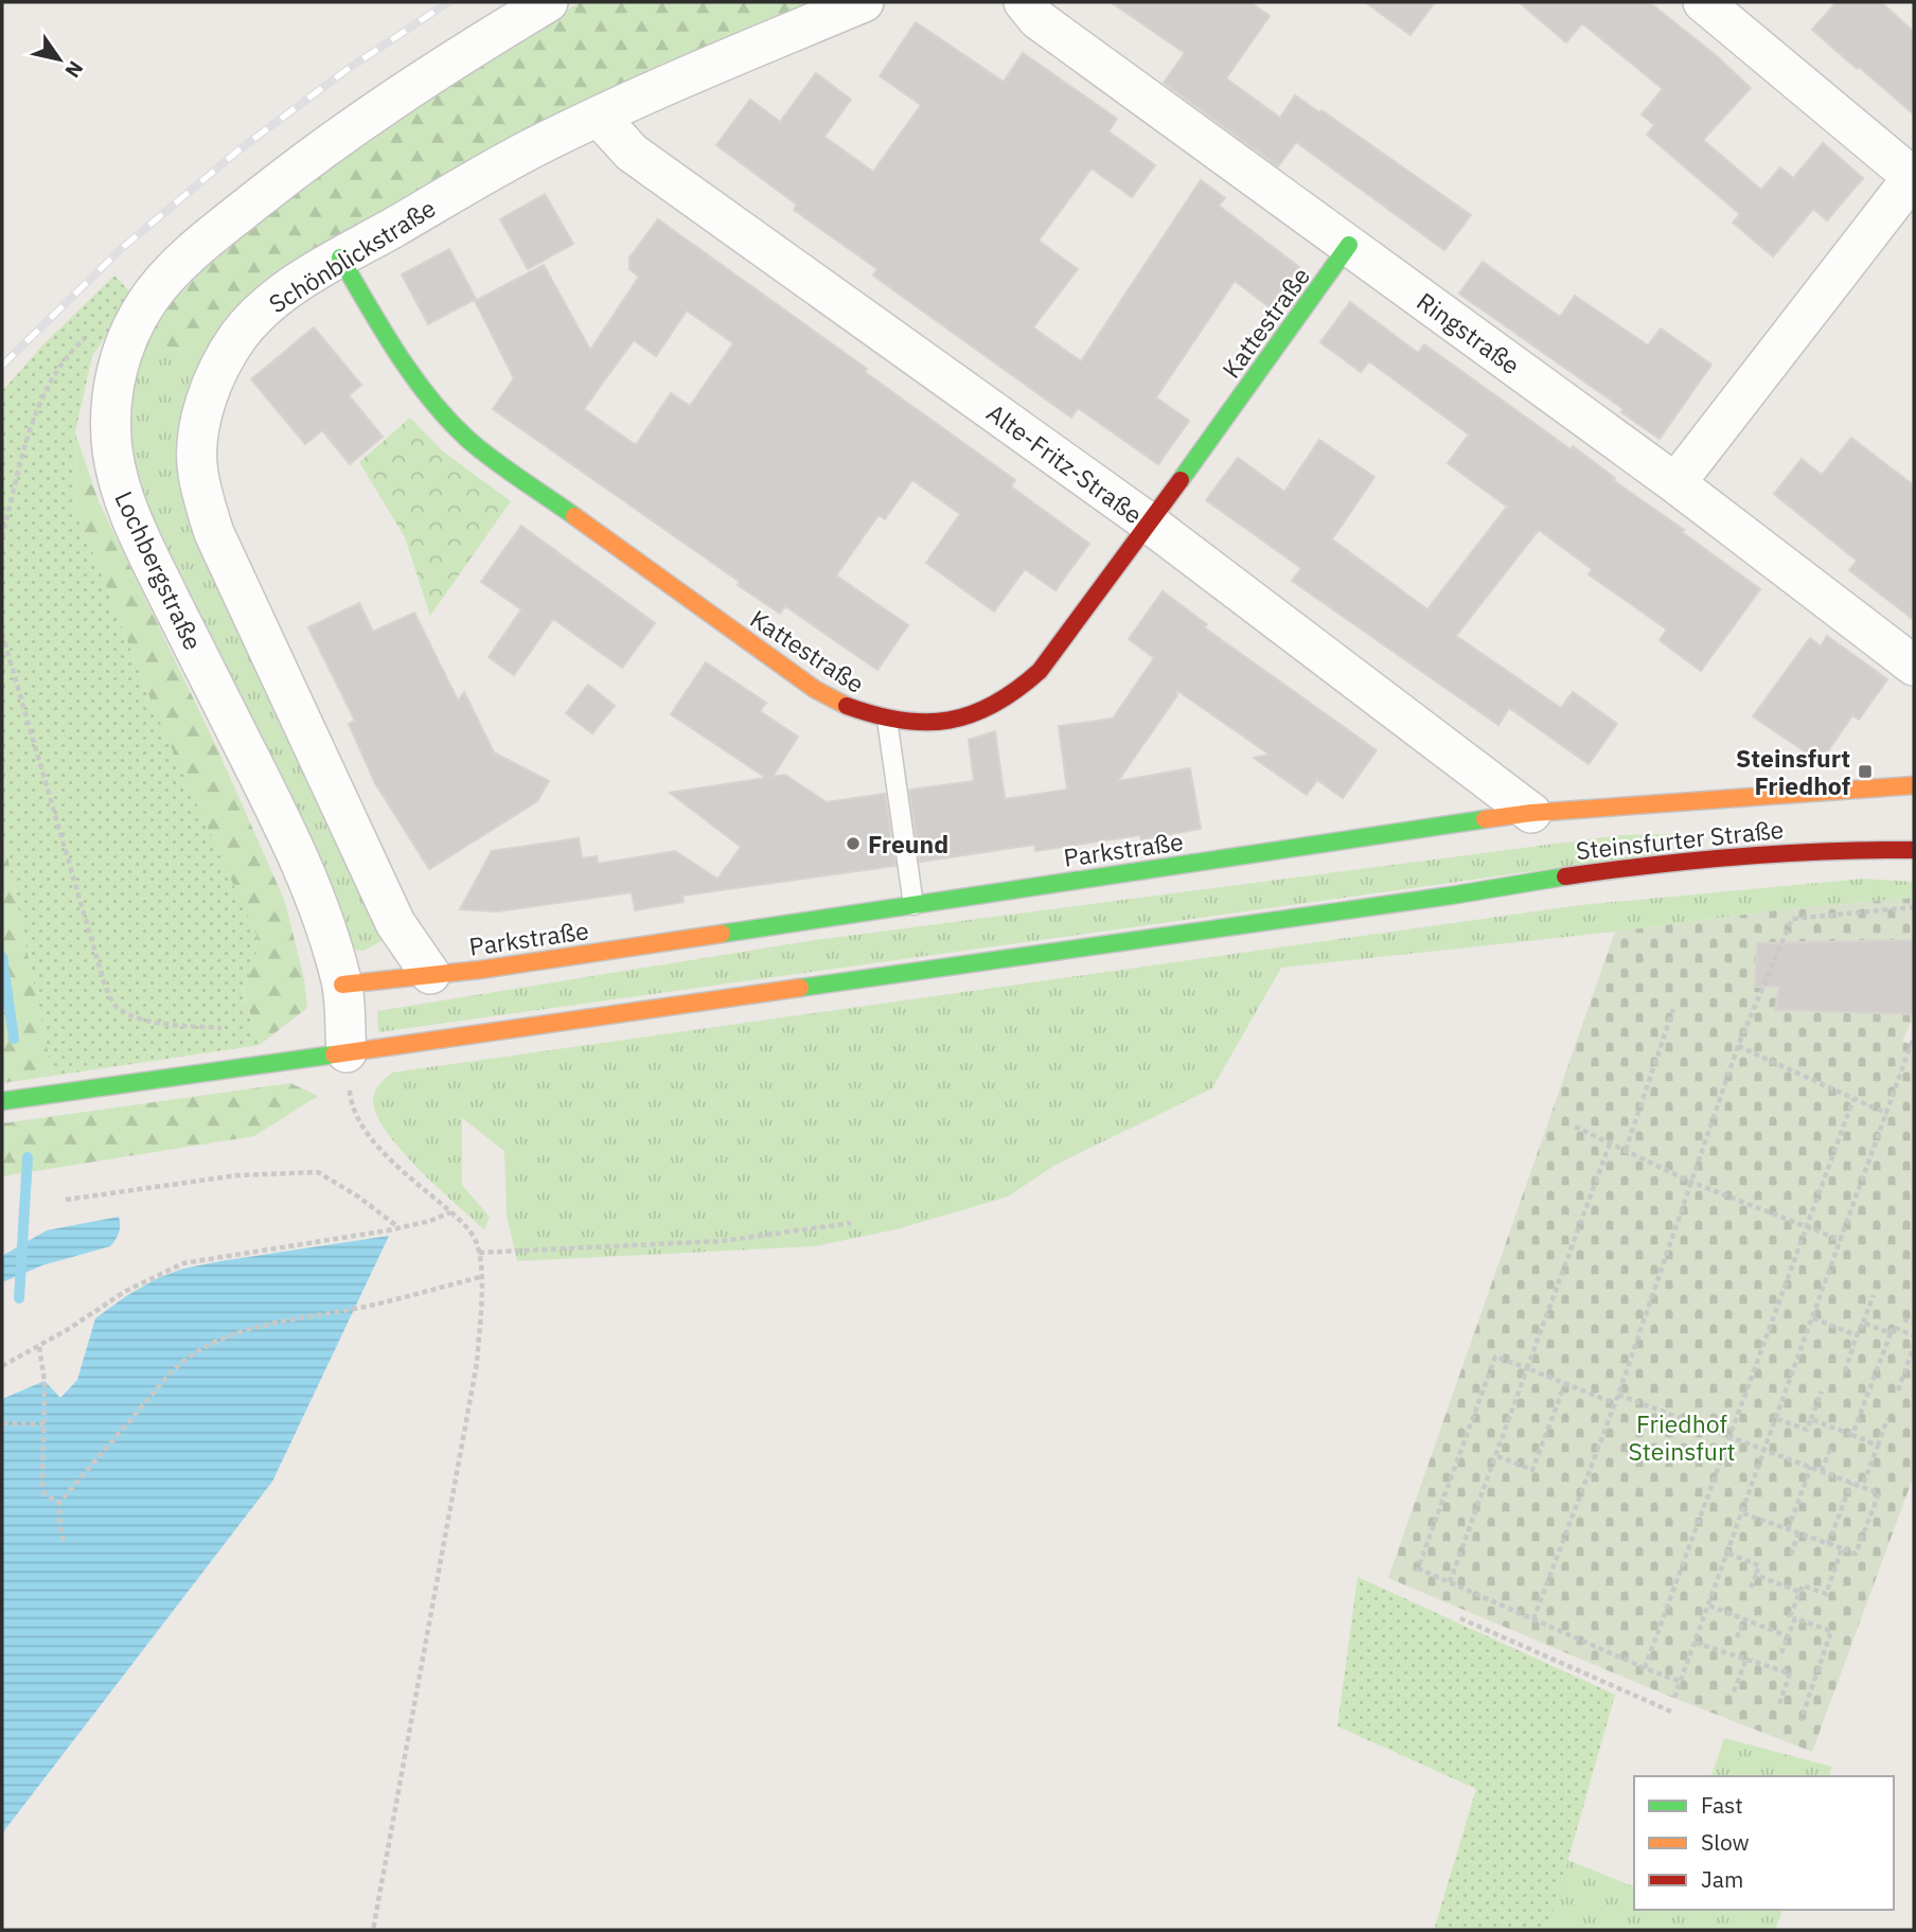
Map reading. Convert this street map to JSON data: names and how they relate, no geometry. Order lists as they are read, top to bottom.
{
  "streets": {
    "street": [
      "Schönblickstraße",
      "Kattestraße",
      "Ringstraße",
      "Alte-Fritz-Straße",
      "Lochbergstraße",
      "Steinsfurter Straße",
      "Parkstraße"
    ]
  },
  "crossings": [
    ["Schönblickstraße", "Kattestraße"],
    ["Schönblickstraße", "Alte-Fritz-Straße"],
    ["Schönblickstraße", "Parkstraße"],
    ["Kattestraße", "Ringstraße"],
    ["Kattestraße", "Alte-Fritz-Straße"],
    ["Alte-Fritz-Straße", "Parkstraße"],
    ["Lochbergstraße", "Steinsfurter Straße"],
    ["Lochbergstraße", "Parkstraße"]
  ],
  "parks": ["Friedhof Steinsfurt"],
  "places": {
    "transit": ["Steinsfurt Friedhof"],
    "other": ["Freund"]
  },
  "legend": ["Fast", "Slow", "Jam"],
  "north": "bottom right"
}
